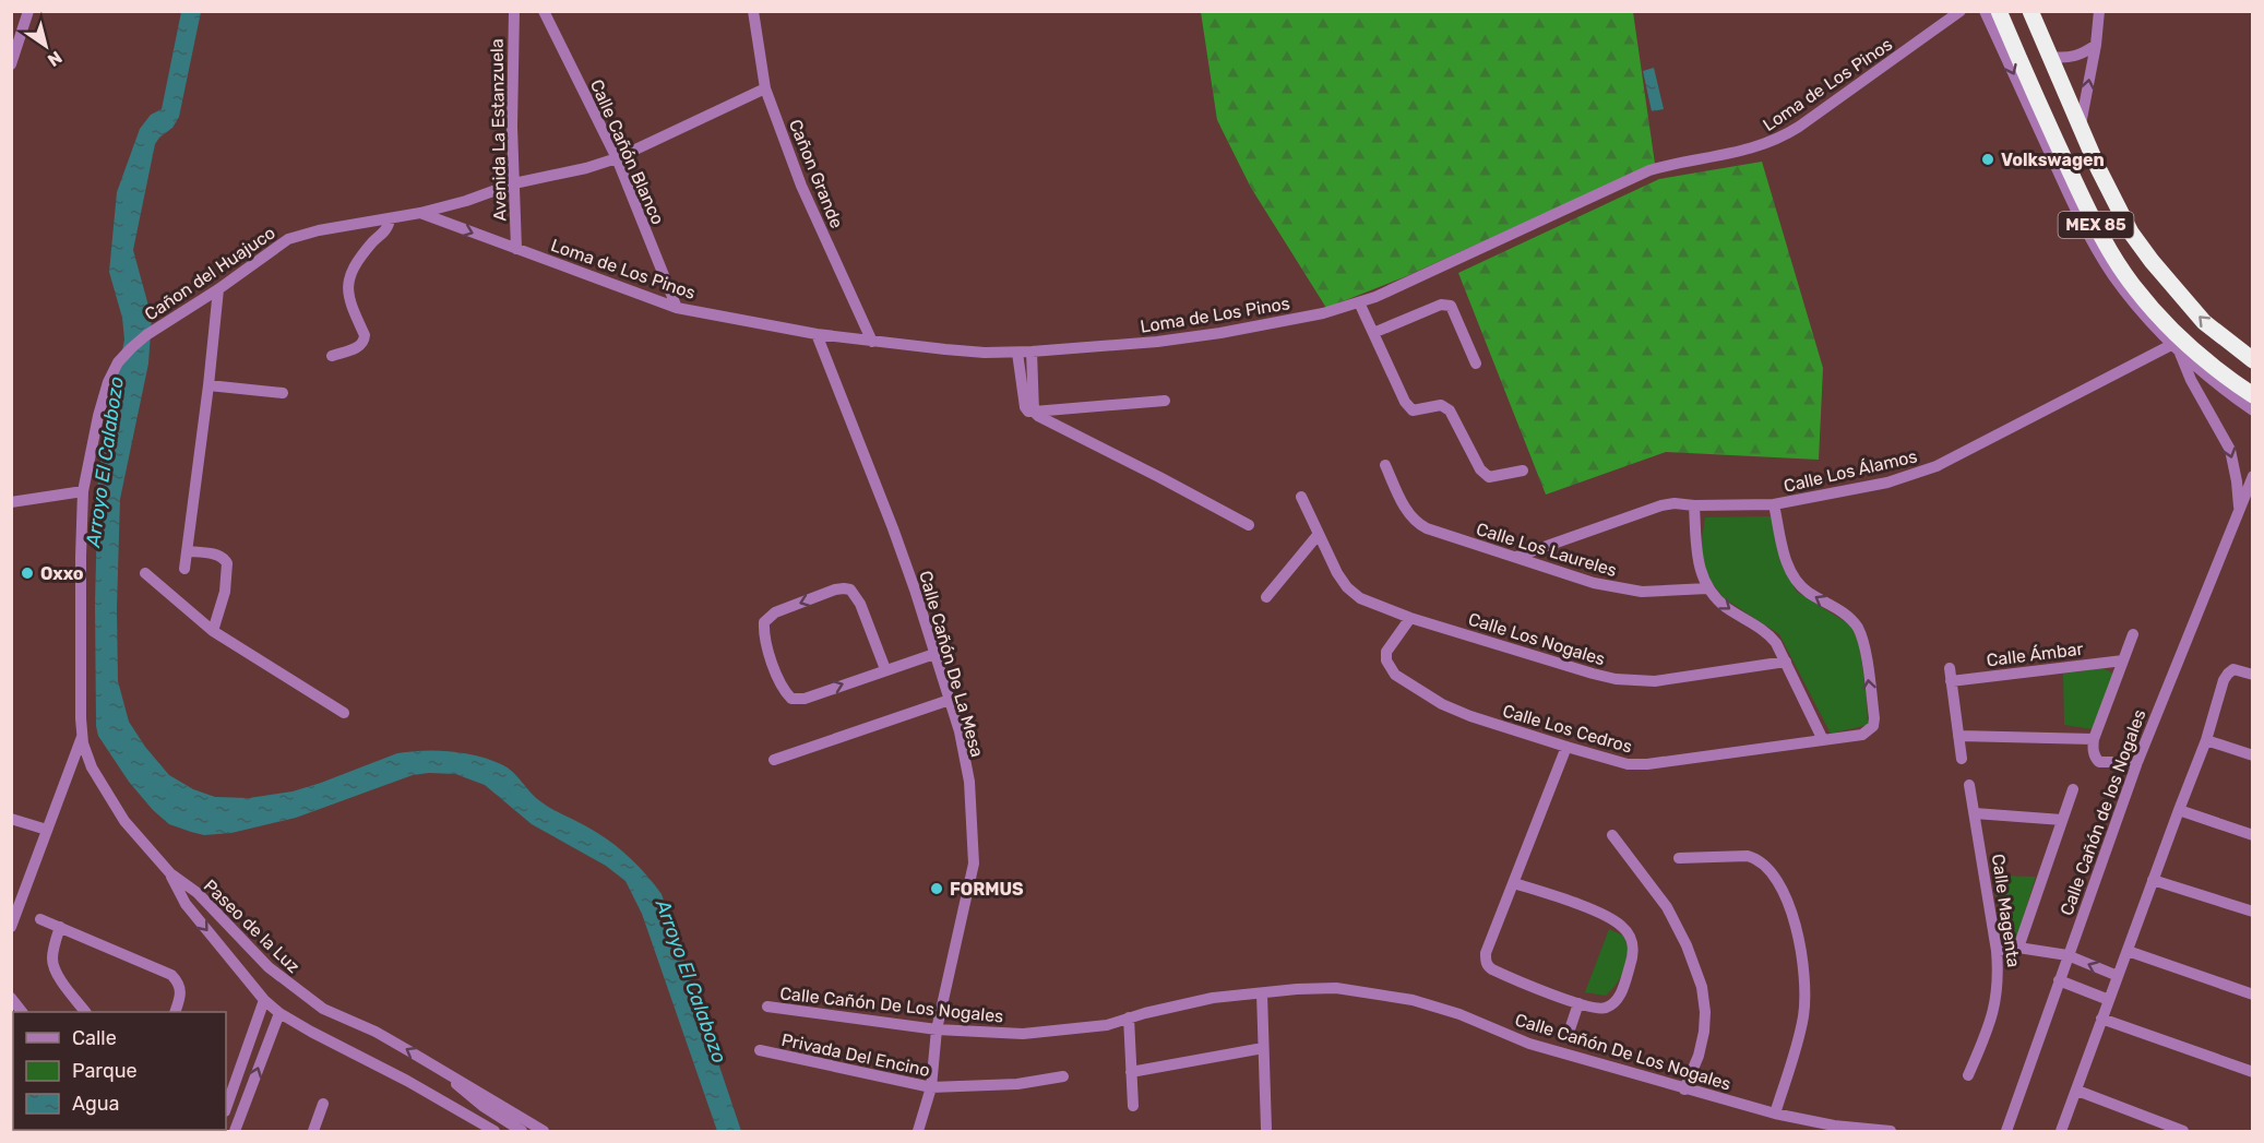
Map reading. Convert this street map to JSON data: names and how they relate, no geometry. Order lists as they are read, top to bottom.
{
  "streets": {
    "highway": ["MEX 85"],
    "street": [
      "Loma de Los Pinos",
      "Avenida La Estanzuela",
      "Calle Cañón Blanco",
      "Cañon Grande",
      "Cañon del Huajuco",
      "Calle Los Álamos",
      "Calle Los Laureles",
      "Calle Los Nogales",
      "Calle Ámbar",
      "Calle Cañón De La Mesa",
      "Calle Los Cedros",
      "Calle Cañón de los Nogales",
      "Calle Magenta",
      "Paseo de la Luz",
      "Calle Cañón De Los Nogales",
      "Privada Del Encino"
    ]
  },
  "crossings": [
    ["Loma de Los Pinos", "Avenida La Estanzuela"],
    ["Loma de Los Pinos", "Calle Cañón Blanco"],
    ["Loma de Los Pinos", "Cañon Grande"],
    ["Loma de Los Pinos", "Cañon del Huajuco"],
    ["Loma de Los Pinos", "Calle Cañón De La Mesa"],
    ["Avenida La Estanzuela", "Cañon del Huajuco"],
    ["Calle Cañón Blanco", "Cañon del Huajuco"],
    ["Cañon Grande", "Cañon del Huajuco"],
    ["Calle Los Álamos", "Calle Los Laureles"],
    ["Calle Los Álamos", "Calle Los Cedros"],
    ["Calle Los Álamos", "Calle Cañón de los Nogales"],
    ["Calle Los Nogales", "Calle Los Cedros"],
    ["Calle Cañón De La Mesa", "Calle Cañón De Los Nogales"],
    ["Calle Cañón De La Mesa", "Privada Del Encino"]
  ],
  "water": ["Arroyo El Calabozo"],
  "places": ["Volkswagen", "Oxxo", "FORMUS"],
  "legend": ["Calle", "Parque", "Agua"],
  "north": "bottom right"
}
